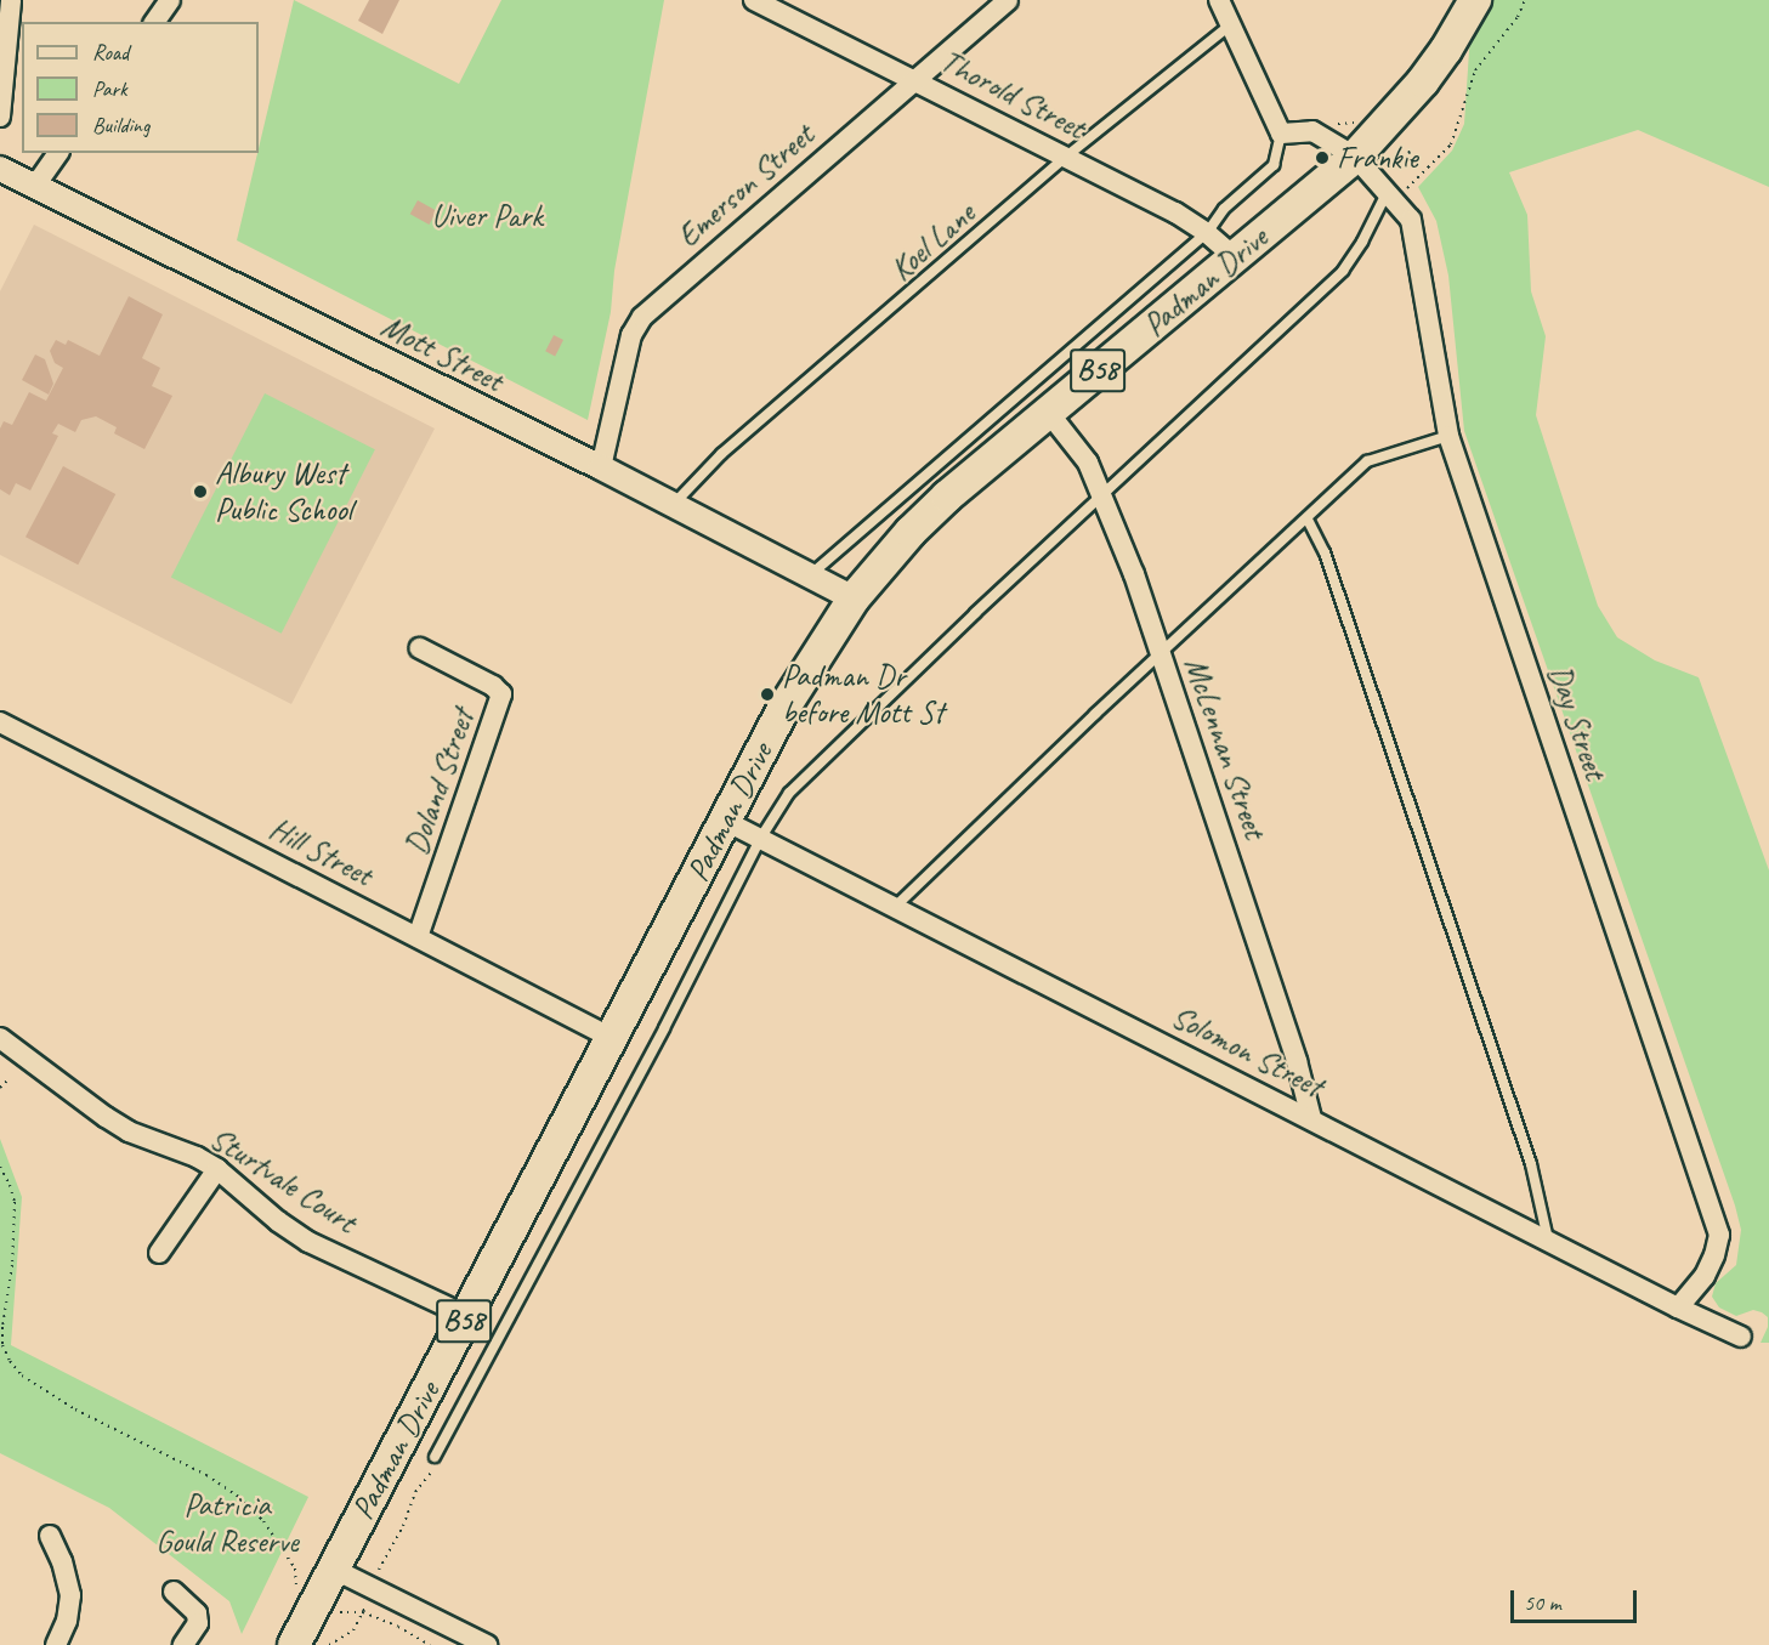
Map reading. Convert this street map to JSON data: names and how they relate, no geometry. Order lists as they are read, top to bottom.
{
  "streets": {
    "main road": ["Padman Drive", "B58"],
    "street": [
      "Thorold Street",
      "Emerson Street",
      "Mott Street",
      "Day Street",
      "McLennan Street",
      "Doland Street",
      "Hill Street",
      "Solomon Street",
      "Sturtvale Court"
    ],
    "lane": ["Koel Lane"]
  },
  "crossings": [
    ["Thorold Street", "Emerson Street"],
    ["Thorold Street", "Koel Lane"],
    ["Thorold Street", "Padman Drive"],
    ["Emerson Street", "Mott Street"],
    ["Koel Lane", "Mott Street"],
    ["Padman Drive", "Mott Street"],
    ["Padman Drive", "Day Street"],
    ["Padman Drive", "McLennan Street"],
    ["Padman Drive", "Hill Street"],
    ["Padman Drive", "Solomon Street"],
    ["Padman Drive", "Sturtvale Court"],
    ["Day Street", "Solomon Street"],
    ["McLennan Street", "Solomon Street"],
    ["Doland Street", "Hill Street"]
  ],
  "parks": ["Uiver Park", "Patricia Gould Reserve"],
  "places": ["Frankie", "Albury West Public School", "Padman Dr before Mott St"],
  "legend": ["Road", "Park", "Building"],
  "scale_bar": "50 m"
}
